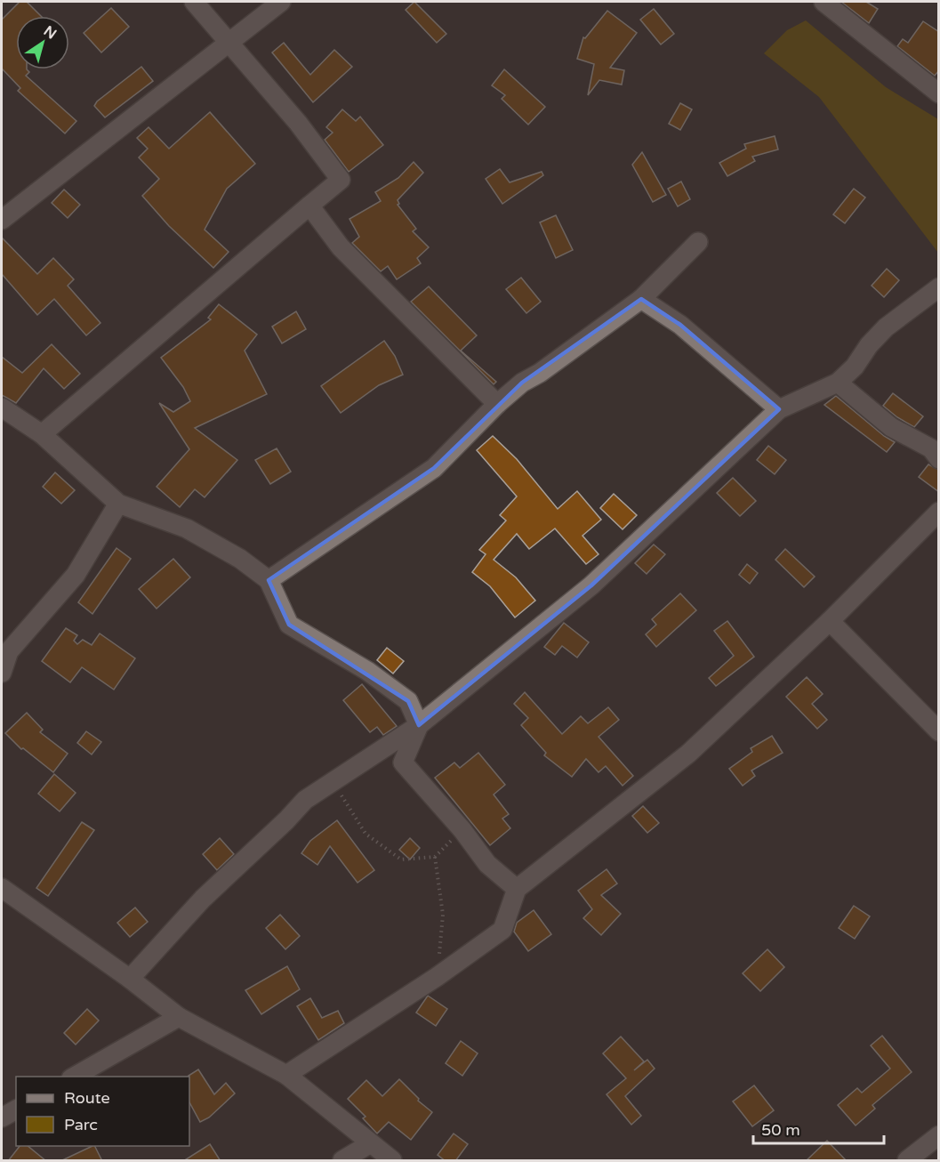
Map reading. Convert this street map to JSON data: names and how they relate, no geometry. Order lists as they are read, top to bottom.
{
  "legend": ["Route", "Parc"],
  "scale_bar": "50 m",
  "north": "top right"
}
